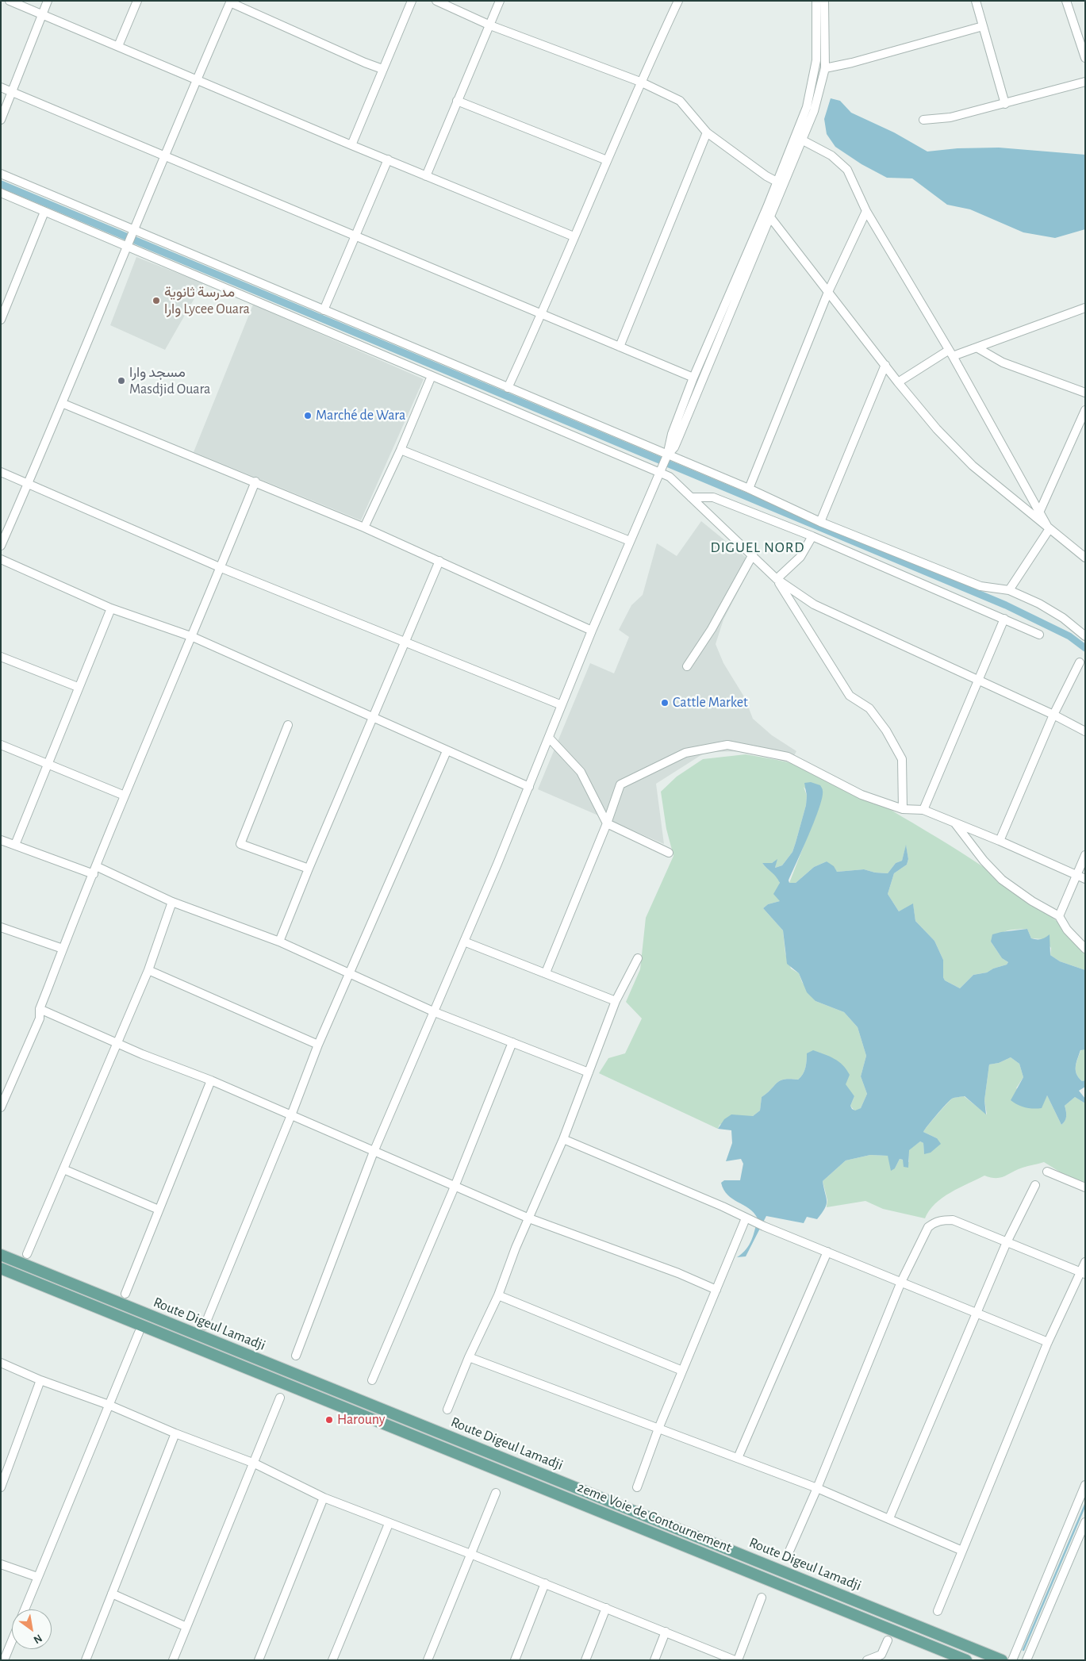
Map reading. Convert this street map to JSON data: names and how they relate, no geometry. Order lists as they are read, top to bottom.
{
  "streets": {
    "main road": ["Route Digeul Lamadji", "2eme Voie de Contournement"]
  },
  "districts": ["DIGUEL NORD"],
  "places": [
    "مدرسة ثانوية وارا Lycee Ouara",
    "مسجد وارا Masdjid Ouara",
    "Marché de Wara",
    "Cattle Market",
    "Harouny"
  ],
  "north": "bottom right"
}
